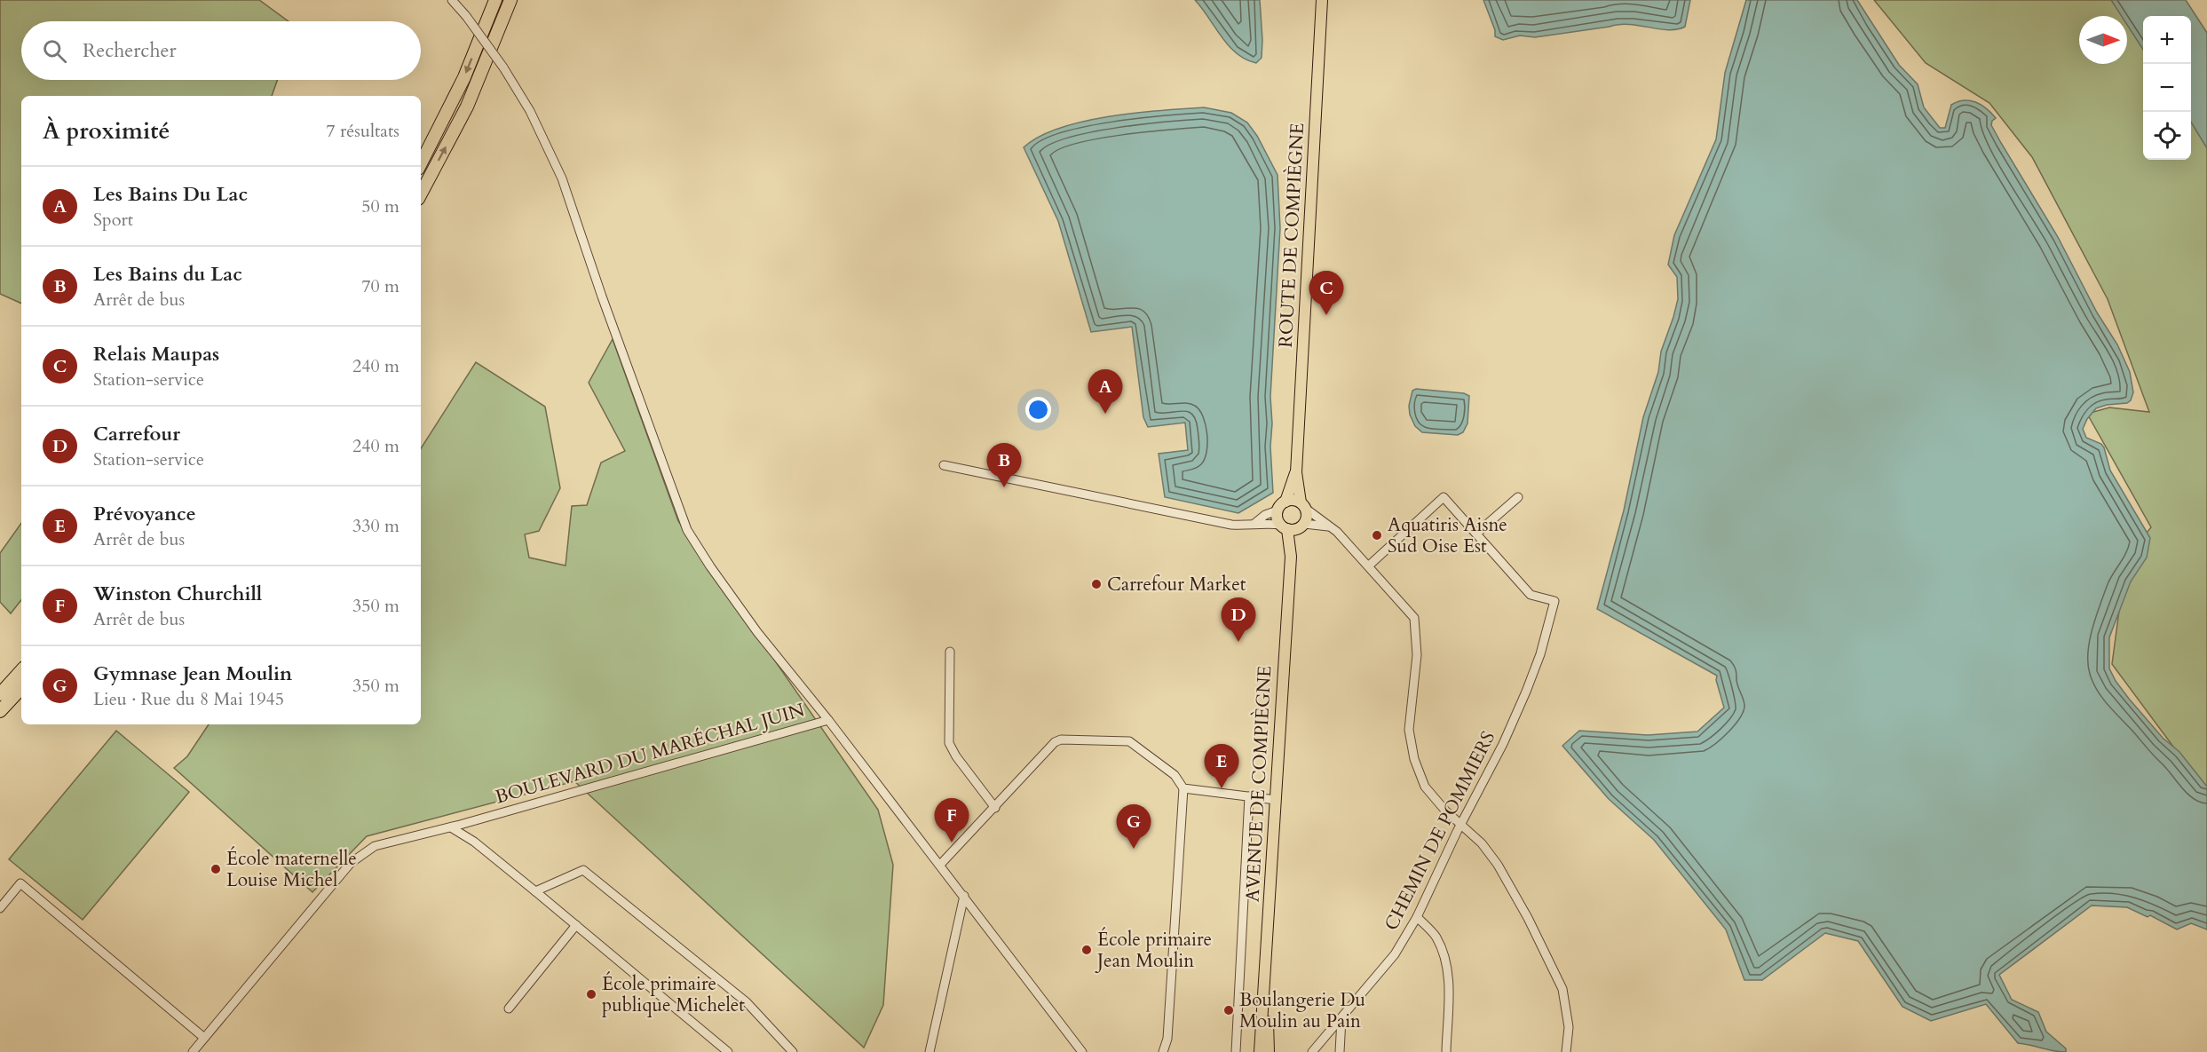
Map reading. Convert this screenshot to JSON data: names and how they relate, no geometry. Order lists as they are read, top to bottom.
{
  "streets": {
    "main road": ["ROUTE DE COMPIÈGNE", "AVENUE DE COMPIÈGNE"],
    "street": ["BOULEVARD DU MARÉCHAL JUIN", "CHEMIN DE POMMIERS"]
  },
  "places": [
    "Aquatiris Aisne Sud Oise Est",
    "Carrefour Market",
    "École maternelle Louise Michel",
    "École primaire Jean Moulin",
    "École primaire publique Michelet",
    "Boulangerie Du Moulin au Pain"
  ],
  "north": "right",
  "page": {
    "map_buttons": ["+", "−"],
    "search": "Rechercher",
    "heading": ["À proximité", "7 résultats"],
    "list": [
      {
        "mark": "A",
        "name": "Les Bains Du Lac",
        "note": "Sport",
        "value": "50 m"
      },
      {
        "mark": "B",
        "name": "Les Bains du Lac",
        "note": "Arrêt de bus",
        "value": "70 m"
      },
      {
        "mark": "C",
        "name": "Relais Maupas",
        "note": "Station-service",
        "value": "240 m"
      },
      {
        "mark": "D",
        "name": "Carrefour",
        "note": "Station-service",
        "value": "240 m"
      },
      {
        "mark": "E",
        "name": "Prévoyance",
        "note": "Arrêt de bus",
        "value": "330 m"
      },
      {
        "mark": "F",
        "name": "Winston Churchill",
        "note": "Arrêt de bus",
        "value": "350 m"
      },
      {
        "mark": "G",
        "name": "Gymnase Jean Moulin",
        "note": "Lieu · Rue du 8 Mai 1945",
        "value": "350 m"
      }
    ],
    "pins": [
      "C",
      "A",
      "B",
      "D",
      "E",
      "F",
      "G"
    ]
  }
}
